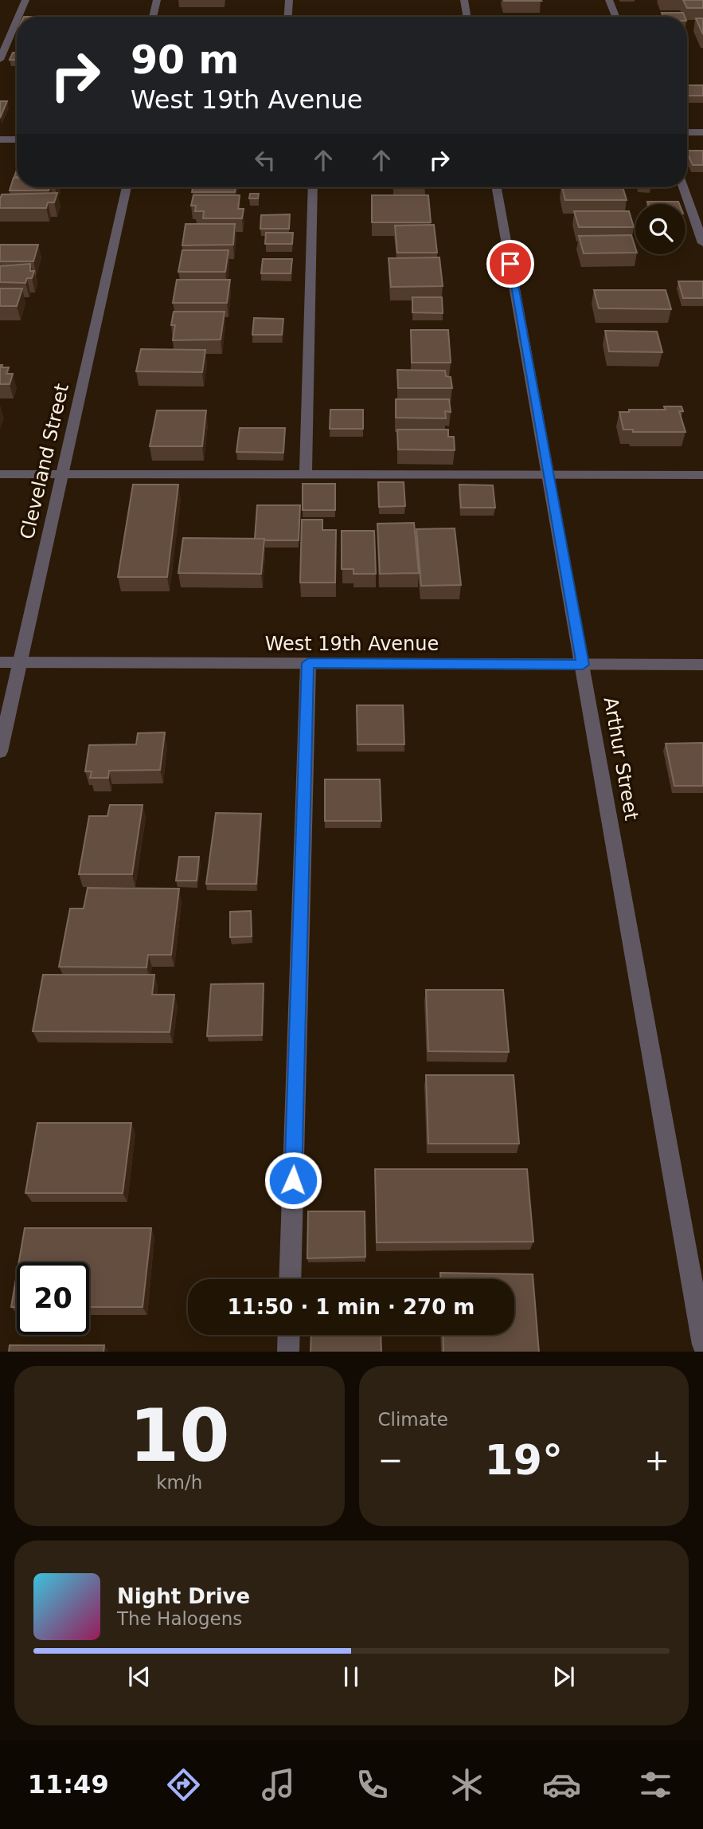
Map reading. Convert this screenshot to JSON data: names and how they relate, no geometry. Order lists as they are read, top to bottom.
{
  "streets": {
    "street": ["Cleveland Street", "West 19th Avenue", "Arthur Street"]
  },
  "crossings": [
    ["Cleveland Street", "West 19th Avenue"],
    ["West 19th Avenue", "Arthur Street"]
  ],
  "page": {
    "turn": ["90 m", "West 19th Avenue"],
    "limit": "20",
    "trip": "11:50 · 1 min · 270 m",
    "tile": [
      ["10", "km/h"],
      "Climate"
    ],
    "heat": ["−", "19°", "+"],
    "song": ["Night Drive", "The Halogens"],
    "tabs": "11:49"
  }
}
